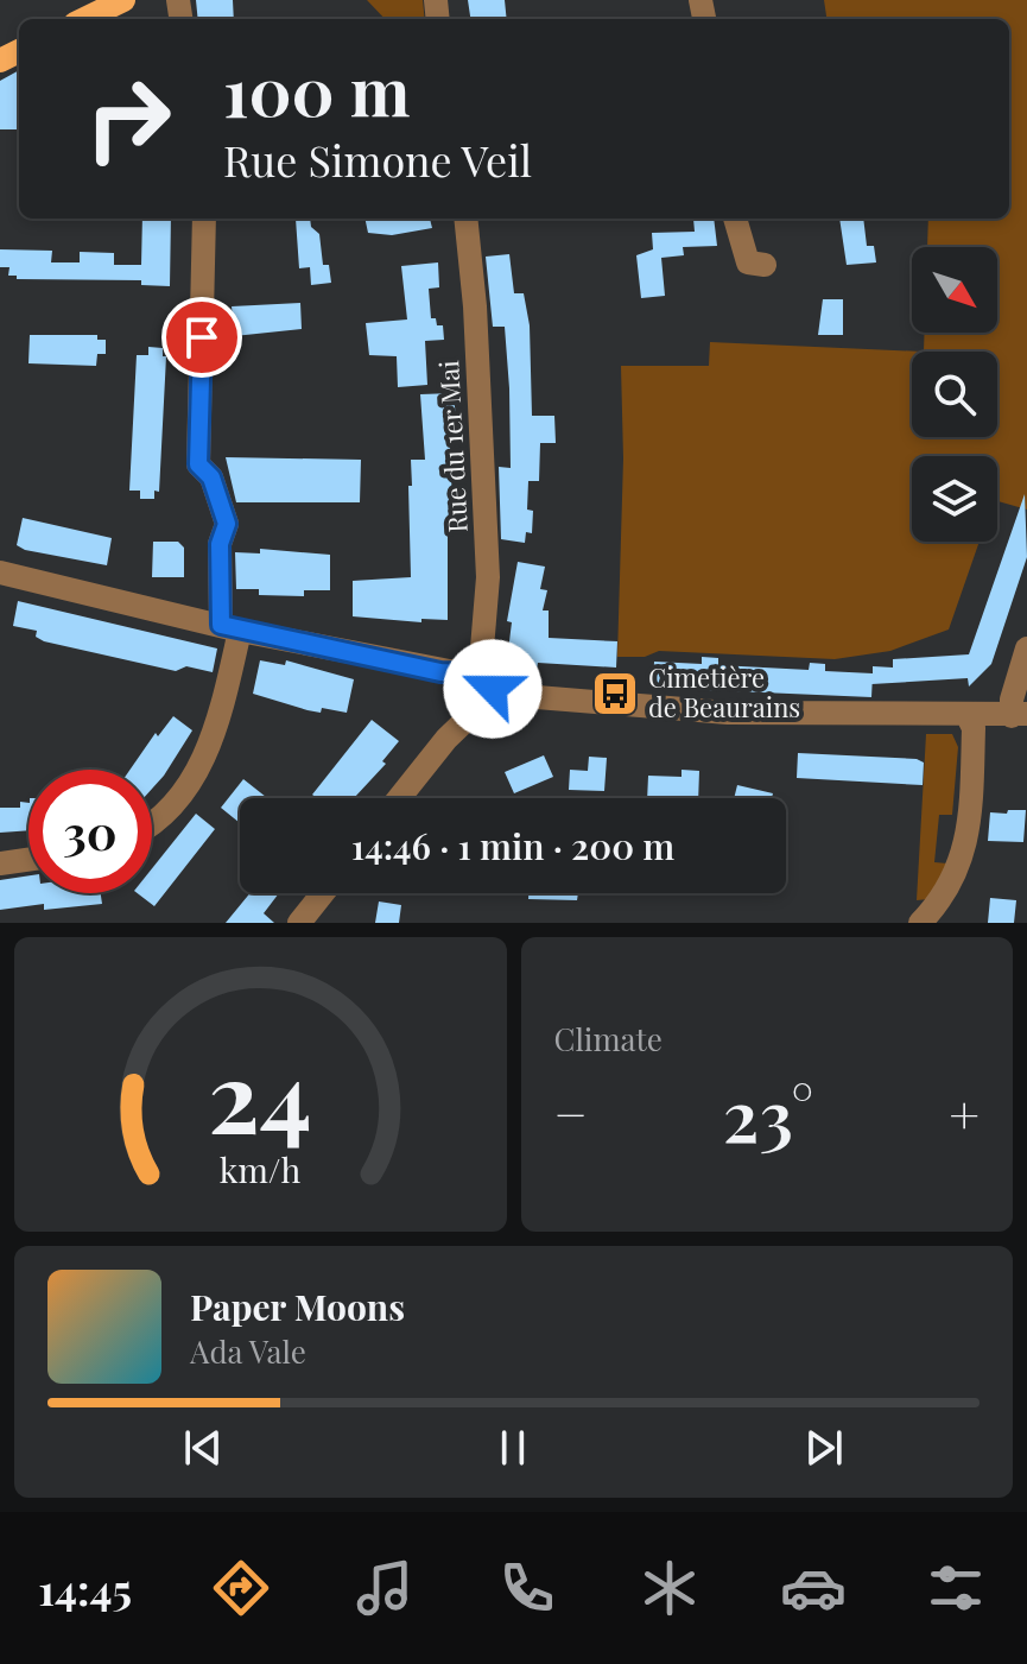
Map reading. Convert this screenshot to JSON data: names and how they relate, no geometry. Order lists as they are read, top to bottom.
{
  "streets": {
    "street": ["Rue du 1er Mai"]
  },
  "places": {
    "bus stop": ["Cimetière de Beaurains"]
  },
  "north": "bottom right",
  "page": {
    "turn": ["100 m", "Rue Simone Veil"],
    "limit": "30",
    "trip": "14:46 · 1 min · 200 m",
    "tile": "Climate",
    "heat": ["−", "23°", "+"],
    "song": ["Paper Moons", "Ada Vale"],
    "tabs": "14:45",
    "gauge": ["24", "km/h"]
  }
}
